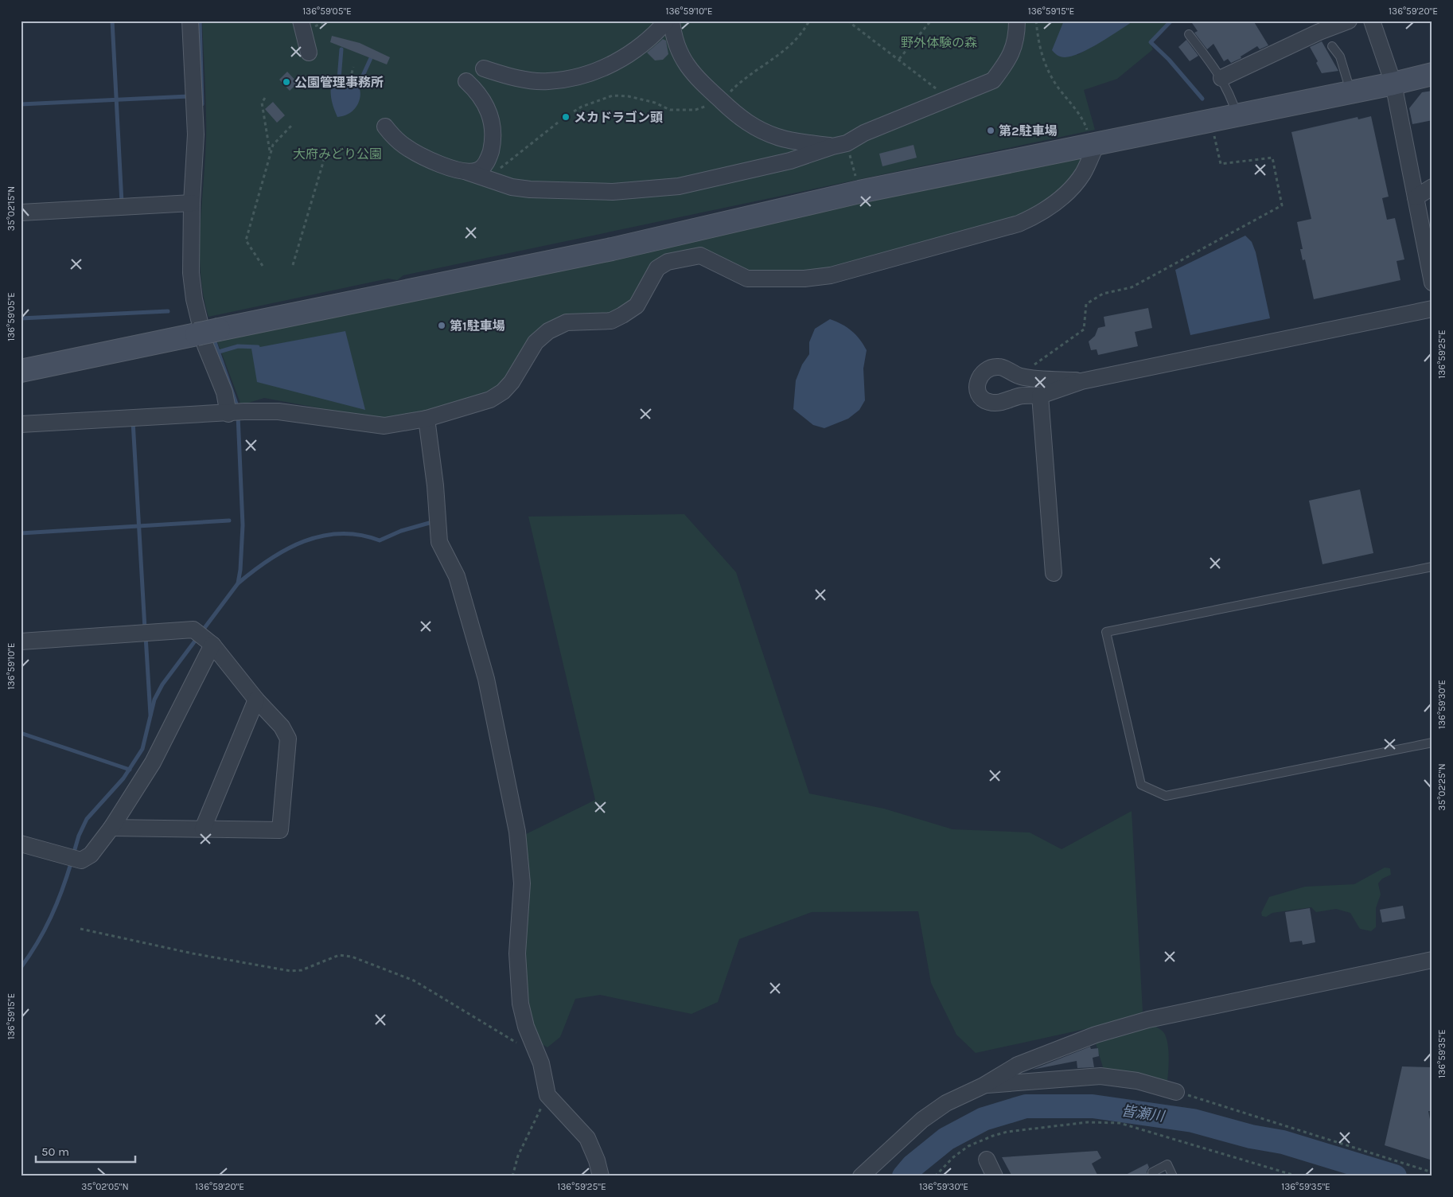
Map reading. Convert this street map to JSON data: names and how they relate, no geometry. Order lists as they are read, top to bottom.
{
  "water": ["皆瀬川"],
  "parks": ["野外体験の森", "大府みどり公園"],
  "places": [
    "公園管理事務所",
    "メカドラゴン頭",
    "第2駐車場",
    "第1駐車場"
  ],
  "scale_bar": "50 m",
  "coordinates": [
    "136°59'05\"E",
    "136°59'10\"E",
    "136°59'15\"E",
    "136°59'20\"E",
    "35°02'15\"N",
    "136°59'25\"E",
    "136°59'30\"E",
    "35°02'25\"N",
    "136°59'35\"E",
    "35°02'05\"N"
  ]
}
